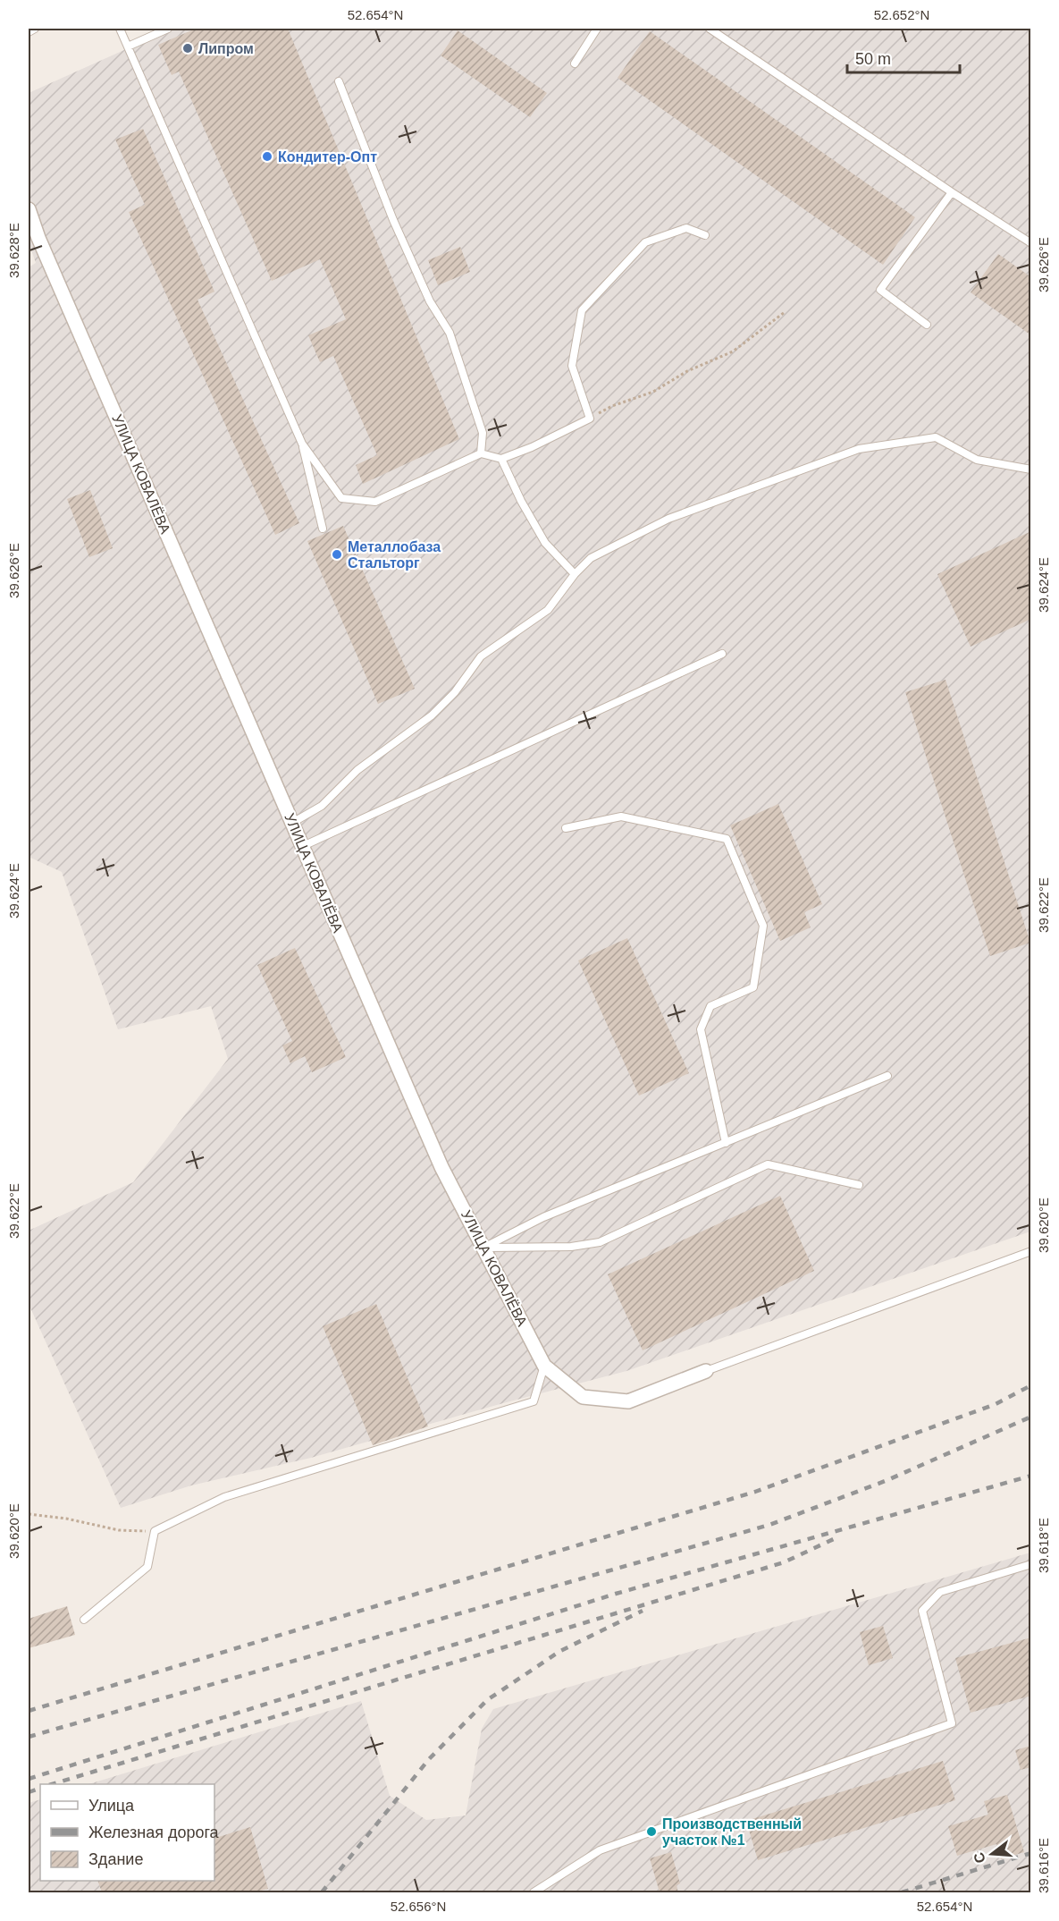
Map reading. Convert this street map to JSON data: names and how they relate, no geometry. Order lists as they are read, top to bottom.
{
  "streets": {
    "street": ["УЛИЦА КОВАЛЁВА"]
  },
  "places": [
    "Липром",
    "Кондитер-Опт",
    "Металлобаза Стальторг",
    "Производственный участок №1"
  ],
  "legend": ["Улица", "Железная дорога", "Здание"],
  "scale_bar": "50 m",
  "north": "left",
  "coordinates": [
    "52.654°N",
    "52.652°N",
    "39.628°E",
    "39.626°E",
    "39.624°E",
    "39.622°E",
    "39.620°E",
    "39.618°E",
    "39.616°E",
    "52.656°N"
  ]
}
